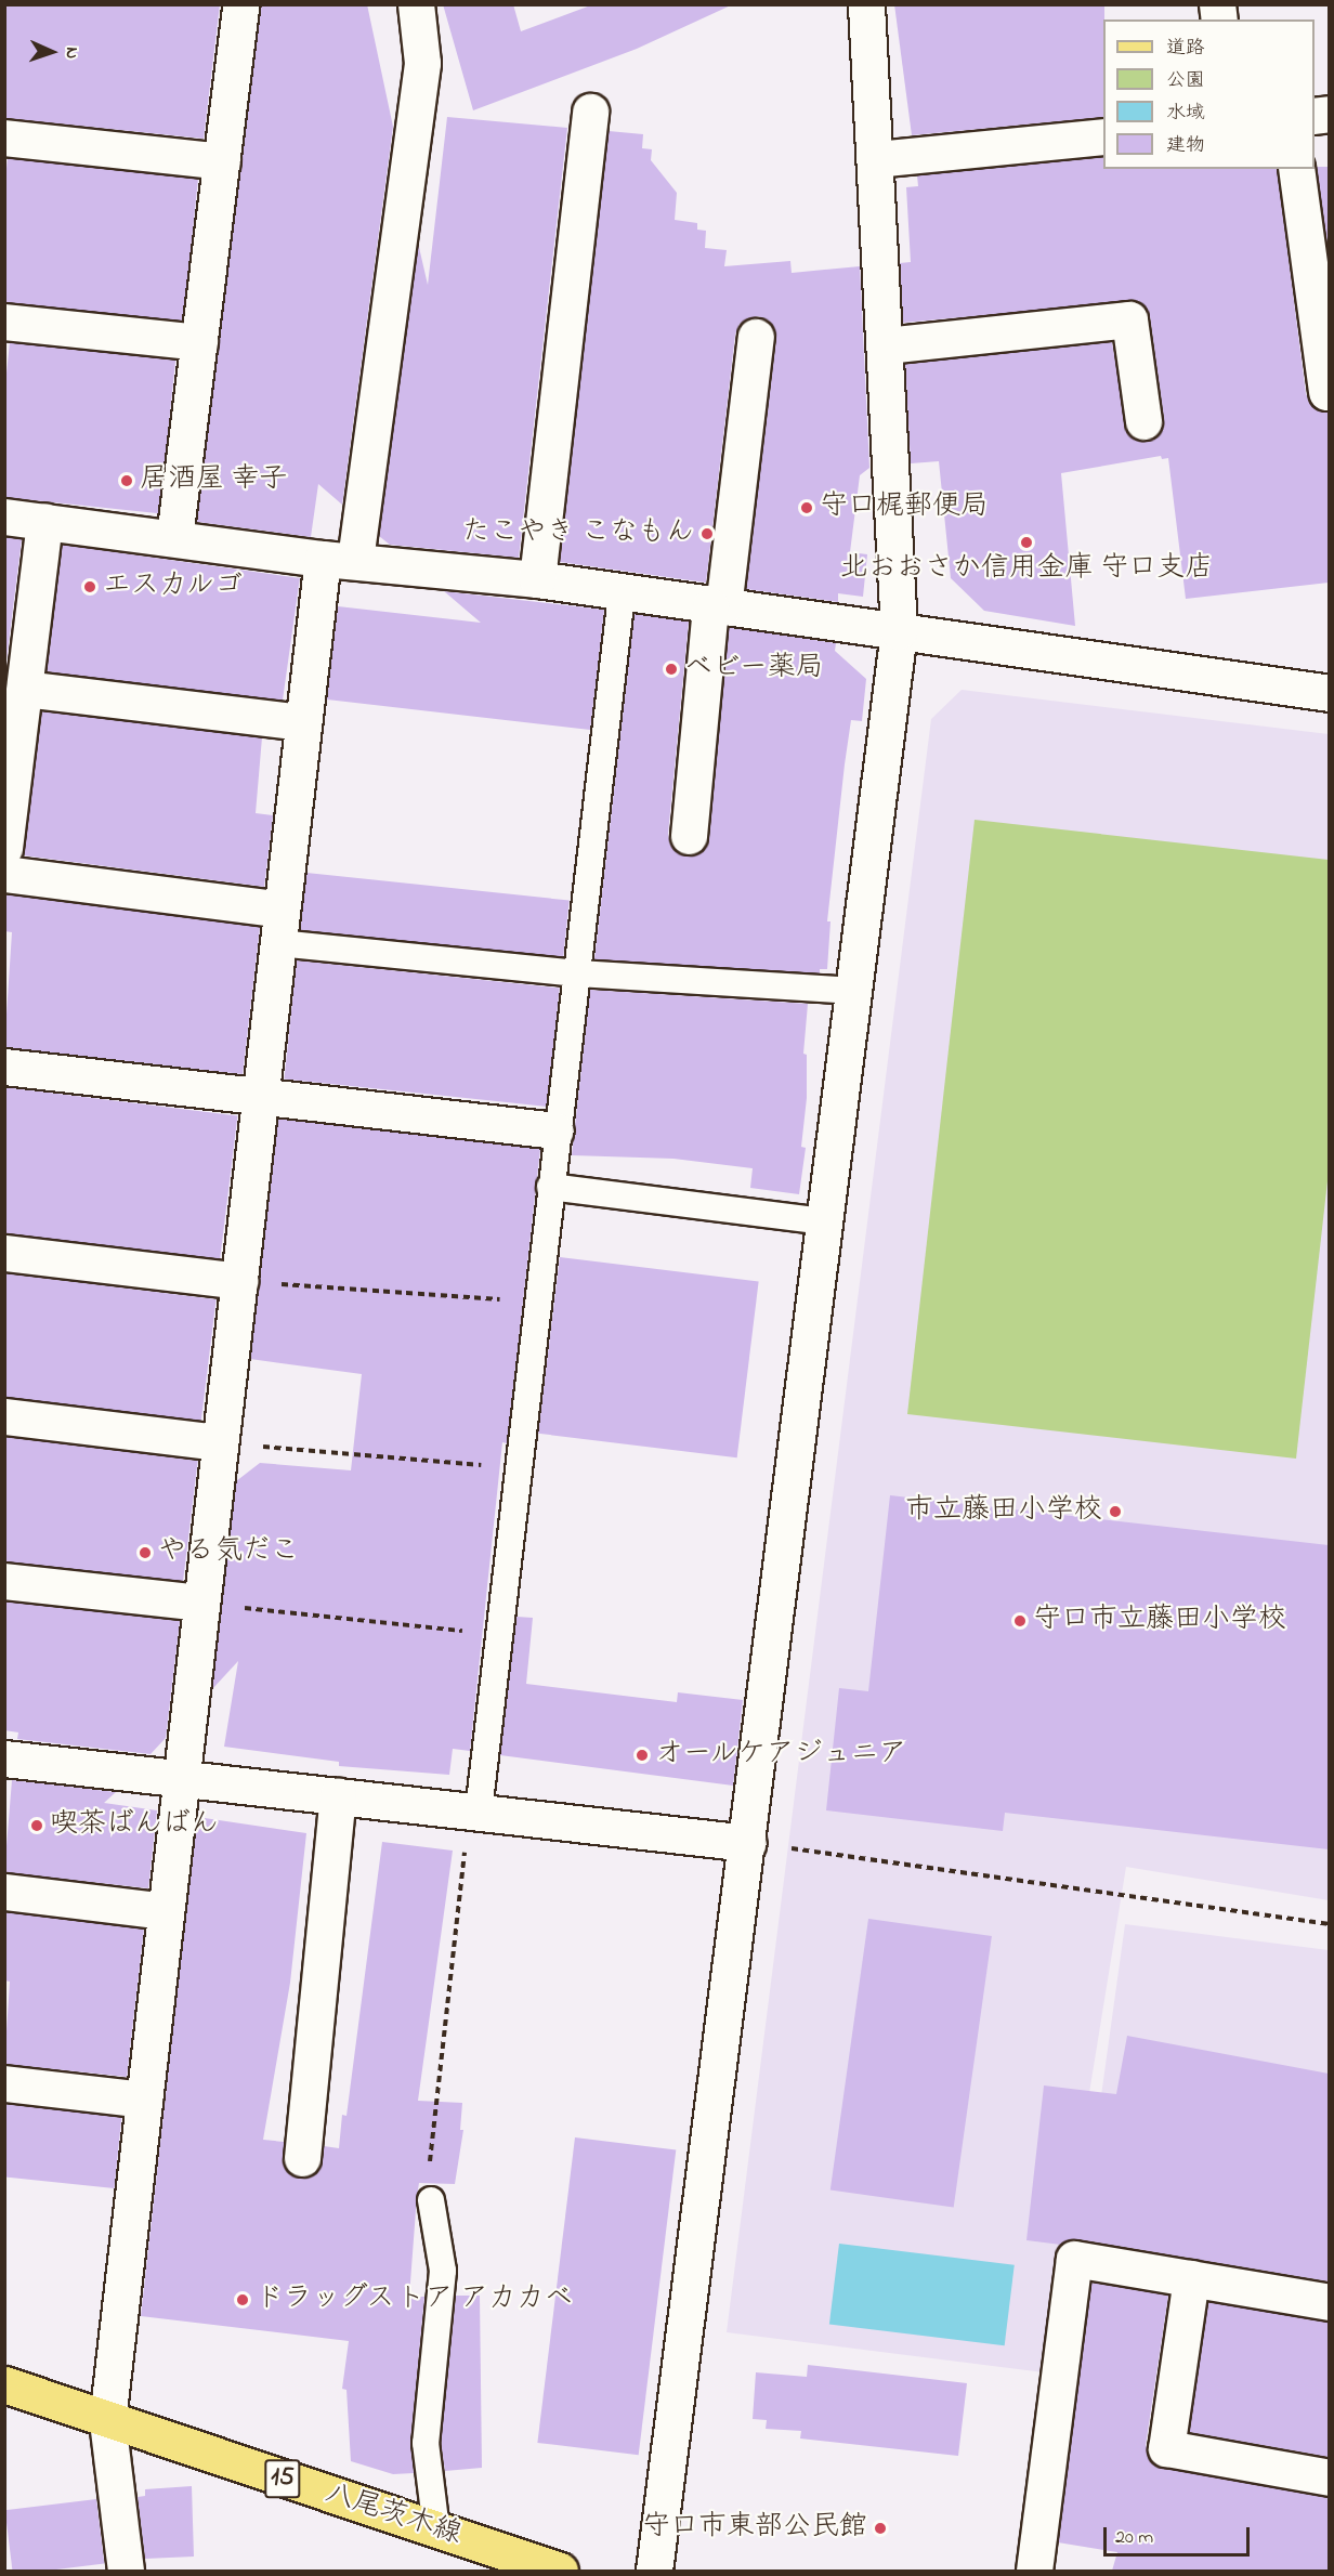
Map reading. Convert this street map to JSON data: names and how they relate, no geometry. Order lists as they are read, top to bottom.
{
  "streets": {
    "main road": ["15", "八尾茨木線"]
  },
  "places": [
    "居酒屋 幸子",
    "守口梶郵便局",
    "たこやき こなもん",
    "北おおさか信用金庫 守口支店",
    "エスカルゴ",
    "ベビー薬局",
    "市立藤田小学校",
    "やる気だこ",
    "守口市立藤田小学校",
    "オールケアジュニア",
    "喫茶ばんばん",
    "ドラッグストア アカカベ",
    "守口市東部公民館"
  ],
  "legend": [
    "道路",
    "公園",
    "水域",
    "建物"
  ],
  "scale_bar": "20 m",
  "north": "right"
}
